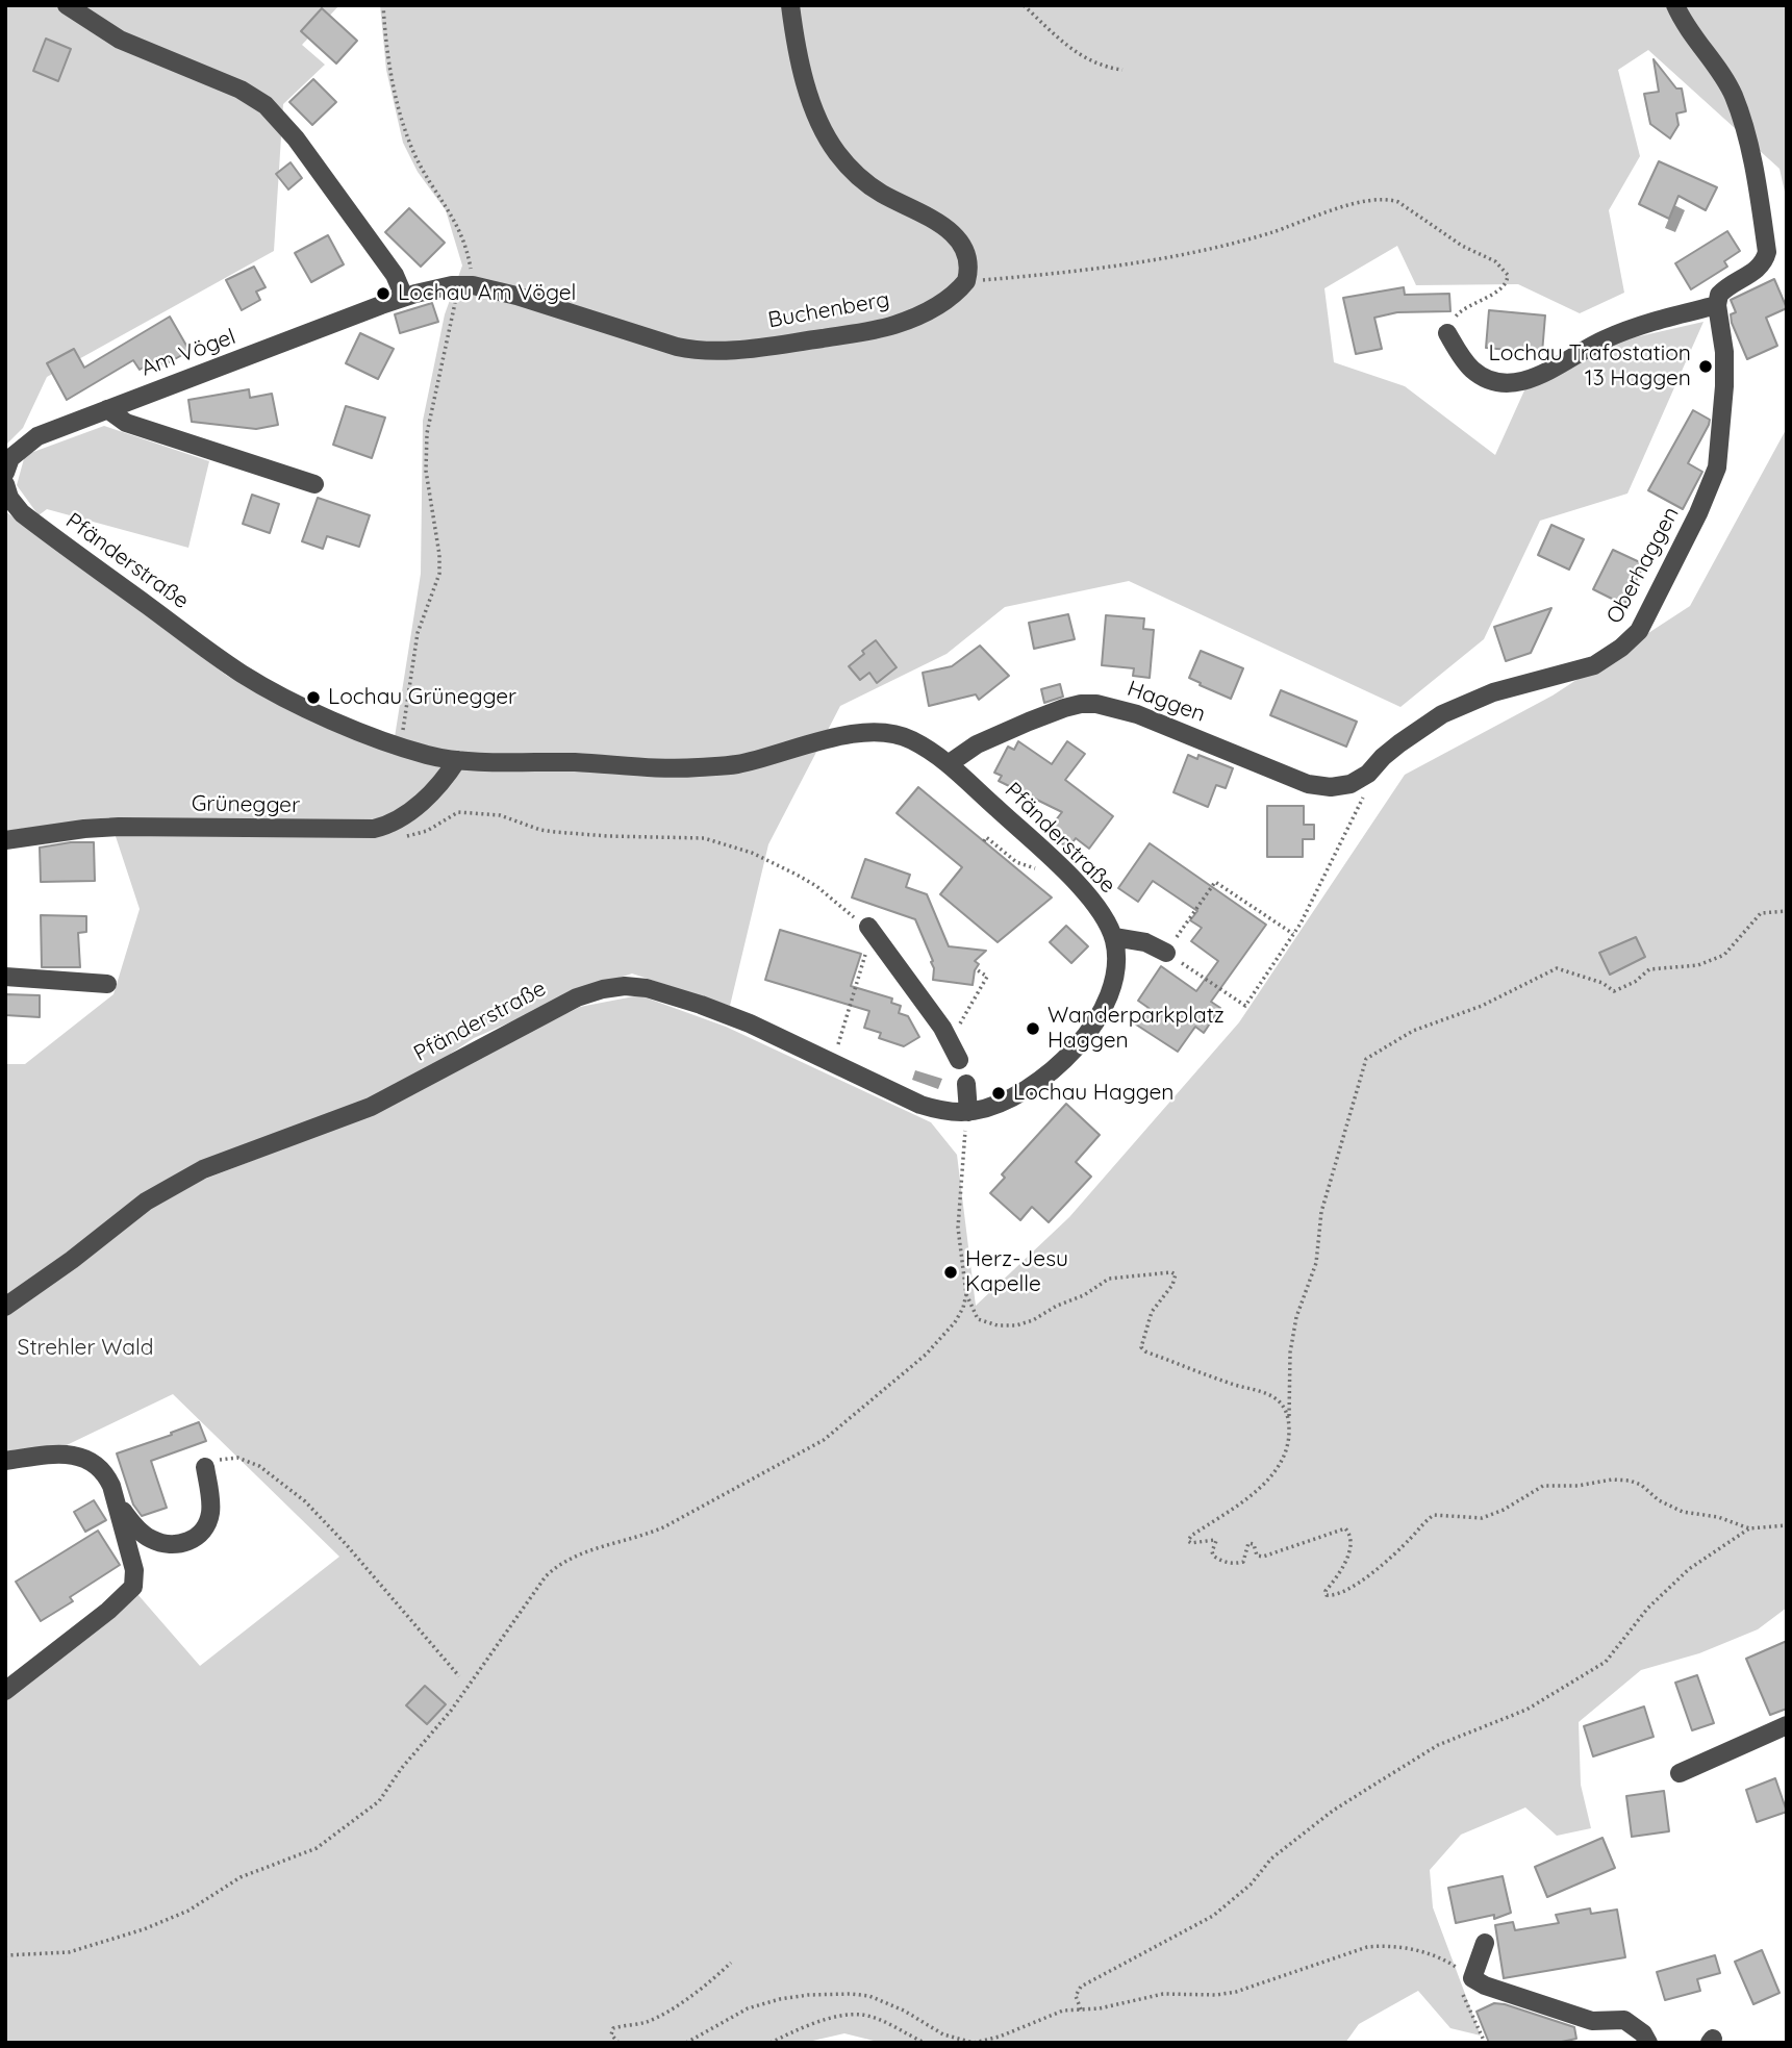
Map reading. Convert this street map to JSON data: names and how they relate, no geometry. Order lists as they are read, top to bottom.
{
  "streets": {
    "street": [
      "Buchenberg",
      "Am Vögel",
      "Pfänderstraße",
      "Oberhaggen",
      "Haggen",
      "Grünegger"
    ]
  },
  "crossings": [
    ["Buchenberg", "Am Vögel"],
    ["Am Vögel", "Pfänderstraße"],
    ["Pfänderstraße", "Haggen"],
    ["Pfänderstraße", "Grünegger"],
    ["Oberhaggen", "Haggen"]
  ],
  "parks": ["Strehler Wald"],
  "places": [
    "Lochau Am Vögel",
    "Lochau Trafostation 13 Haggen",
    "Lochau Grünegger",
    "Wanderparkplatz Haggen",
    "Lochau Haggen",
    "Herz-Jesu Kapelle"
  ]
}
